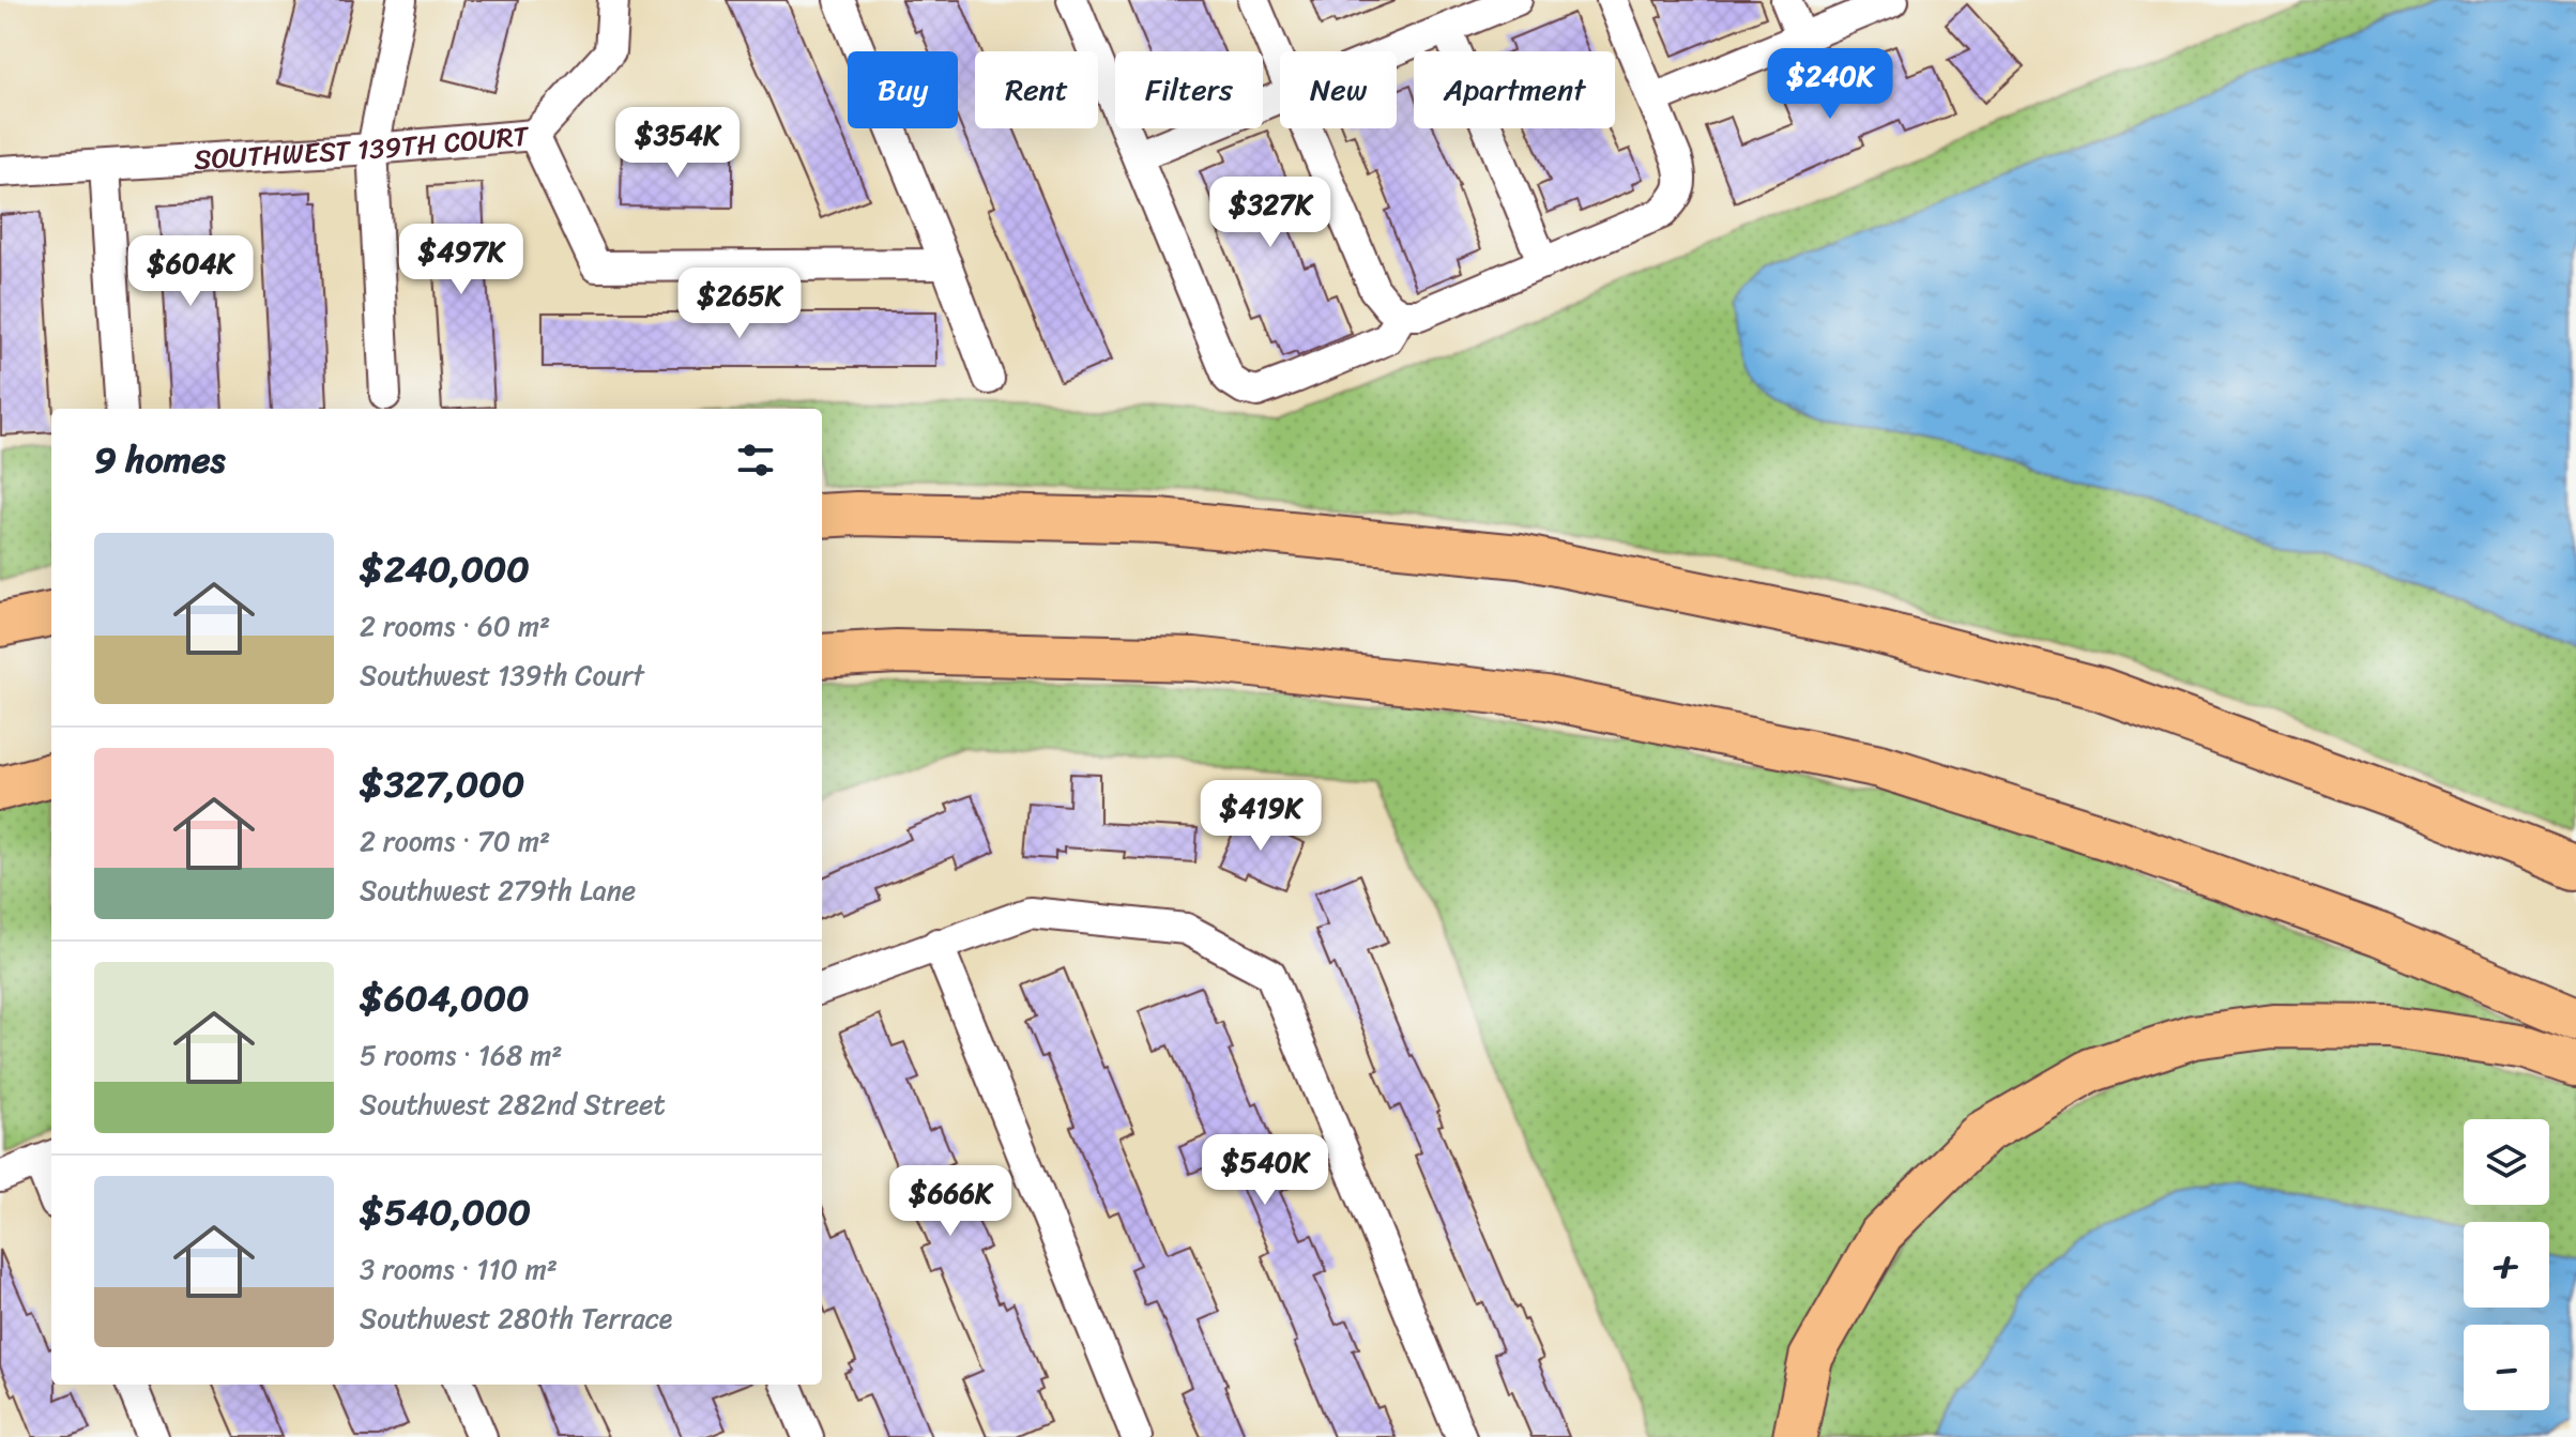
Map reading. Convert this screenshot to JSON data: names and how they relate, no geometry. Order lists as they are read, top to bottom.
{
  "streets": {
    "street": ["SOUTHWEST 139TH COURT"]
  },
  "page": {
    "price": [
      "$240K",
      "$354K",
      "$327K",
      "$497K",
      "$604K",
      "$265K",
      "$419K",
      "$540K",
      "$666K"
    ],
    "chip": [
      "Buy",
      "Rent",
      "Filters",
      "New",
      "Apartment"
    ],
    "heading": "9 homes",
    "list": [
      {
        "name": "$240,000",
        "note": "2 rooms · 60 m² · Southwest 139th Court"
      },
      {
        "name": "$327,000",
        "note": "2 rooms · 70 m² · Southwest 279th Lane"
      },
      {
        "name": "$604,000",
        "note": "5 rooms · 168 m² · Southwest 282nd Street"
      },
      {
        "name": "$540,000",
        "note": "3 rooms · 110 m² · Southwest 280th Terrace"
      }
    ],
    "map_buttons": ["+", "−"]
  }
}
